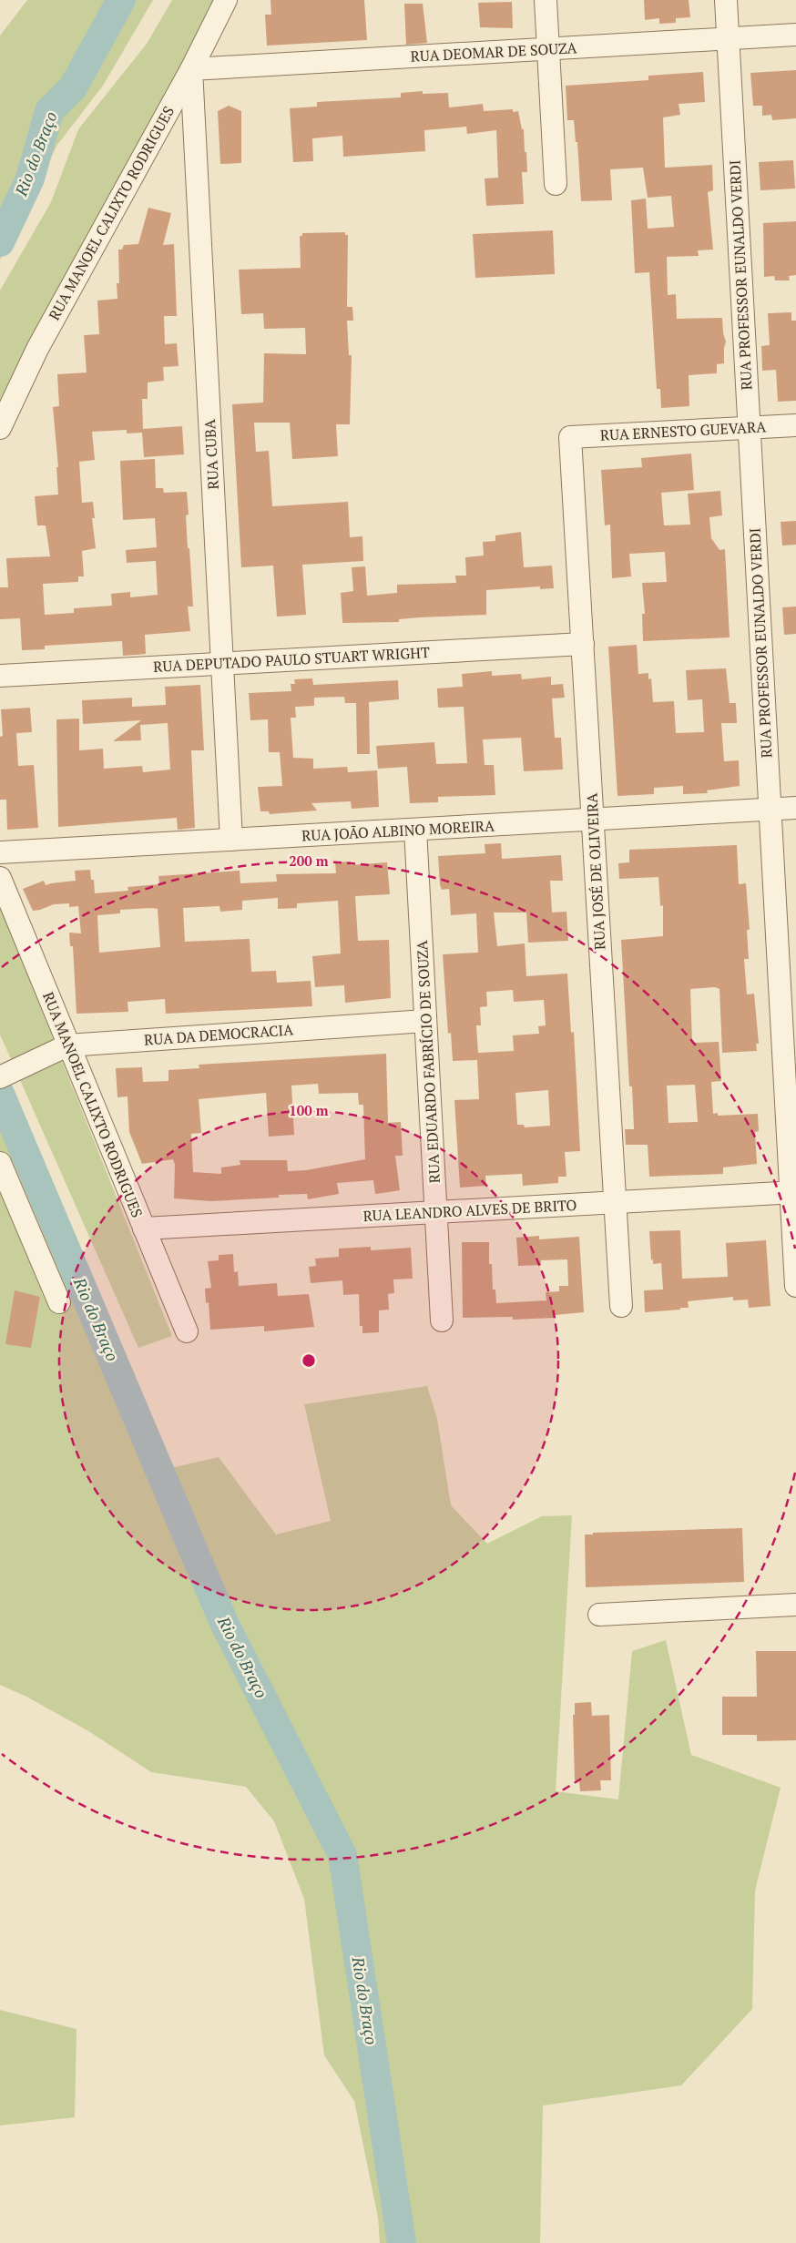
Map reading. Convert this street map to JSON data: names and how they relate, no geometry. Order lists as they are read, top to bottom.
{
  "streets": {
    "street": [
      "RUA DEOMAR DE SOUZA",
      "RUA MANOEL CALIXTO RODRIGUES",
      "RUA PROFESSOR EUNALDO VERDI",
      "RUA ERNESTO GUEVARA",
      "RUA CUBA",
      "RUA DEPUTADO PAULO STUART WRIGHT",
      "RUA JOÃO ALBINO MOREIRA",
      "RUA JOSÉ DE OLIVEIRA",
      "RUA DA DEMOCRACIA",
      "RUA EDUARDO FABRÍCIO DE SOUZA",
      "RUA LEANDRO ALVES DE BRITO"
    ]
  },
  "crossings": [
    ["RUA DEOMAR DE SOUZA", "RUA MANOEL CALIXTO RODRIGUES"],
    ["RUA DEOMAR DE SOUZA", "RUA PROFESSOR EUNALDO VERDI"],
    ["RUA DEOMAR DE SOUZA", "RUA CUBA"],
    ["RUA MANOEL CALIXTO RODRIGUES", "RUA CUBA"],
    ["RUA MANOEL CALIXTO RODRIGUES", "RUA DA DEMOCRACIA"],
    ["RUA MANOEL CALIXTO RODRIGUES", "RUA LEANDRO ALVES DE BRITO"],
    ["RUA PROFESSOR EUNALDO VERDI", "RUA ERNESTO GUEVARA"],
    ["RUA PROFESSOR EUNALDO VERDI", "RUA JOÃO ALBINO MOREIRA"],
    ["RUA PROFESSOR EUNALDO VERDI", "RUA LEANDRO ALVES DE BRITO"],
    ["RUA ERNESTO GUEVARA", "RUA JOSÉ DE OLIVEIRA"],
    ["RUA CUBA", "RUA DEPUTADO PAULO STUART WRIGHT"],
    ["RUA CUBA", "RUA JOÃO ALBINO MOREIRA"],
    ["RUA DEPUTADO PAULO STUART WRIGHT", "RUA JOSÉ DE OLIVEIRA"],
    ["RUA JOÃO ALBINO MOREIRA", "RUA JOSÉ DE OLIVEIRA"],
    ["RUA JOÃO ALBINO MOREIRA", "RUA EDUARDO FABRÍCIO DE SOUZA"],
    ["RUA JOSÉ DE OLIVEIRA", "RUA LEANDRO ALVES DE BRITO"],
    ["RUA DA DEMOCRACIA", "RUA EDUARDO FABRÍCIO DE SOUZA"],
    ["RUA EDUARDO FABRÍCIO DE SOUZA", "RUA LEANDRO ALVES DE BRITO"]
  ],
  "water": ["Rio do Braço"],
  "rings": ["200 m", "100 m"]
}
